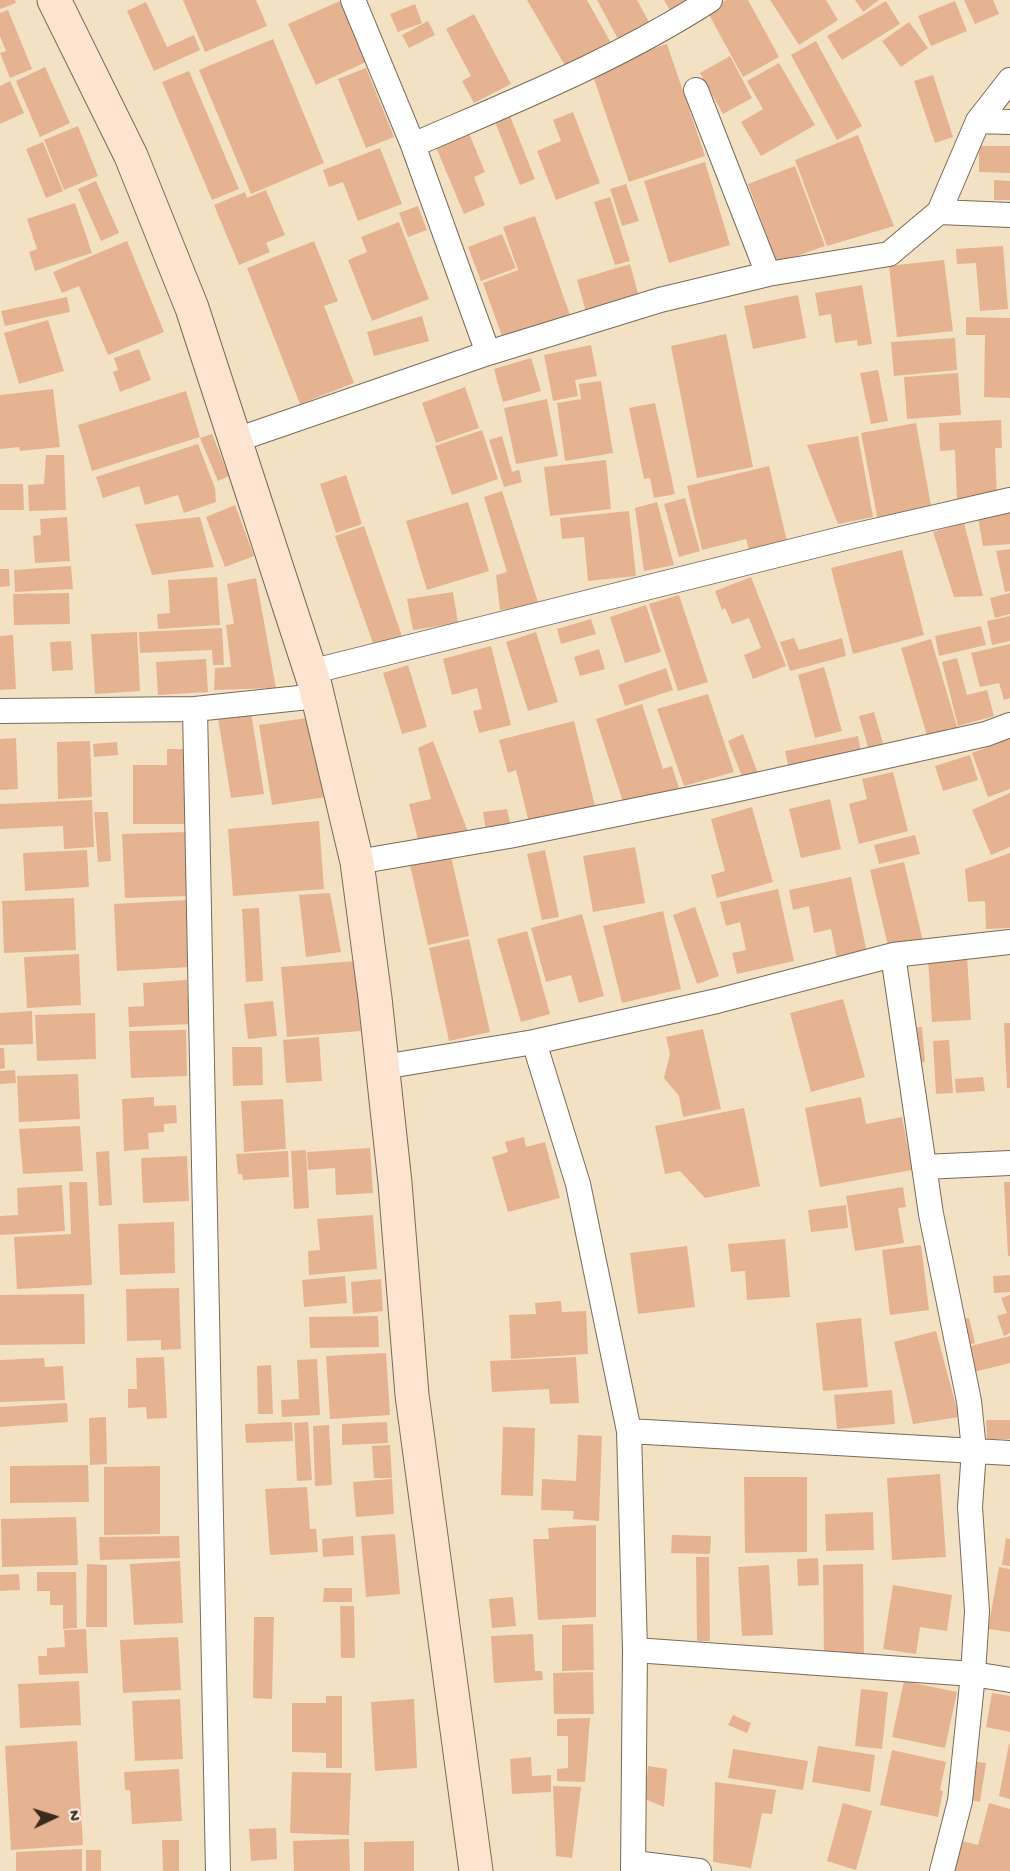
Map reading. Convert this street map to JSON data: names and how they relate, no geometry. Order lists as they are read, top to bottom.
{
  "north": "right"
}
